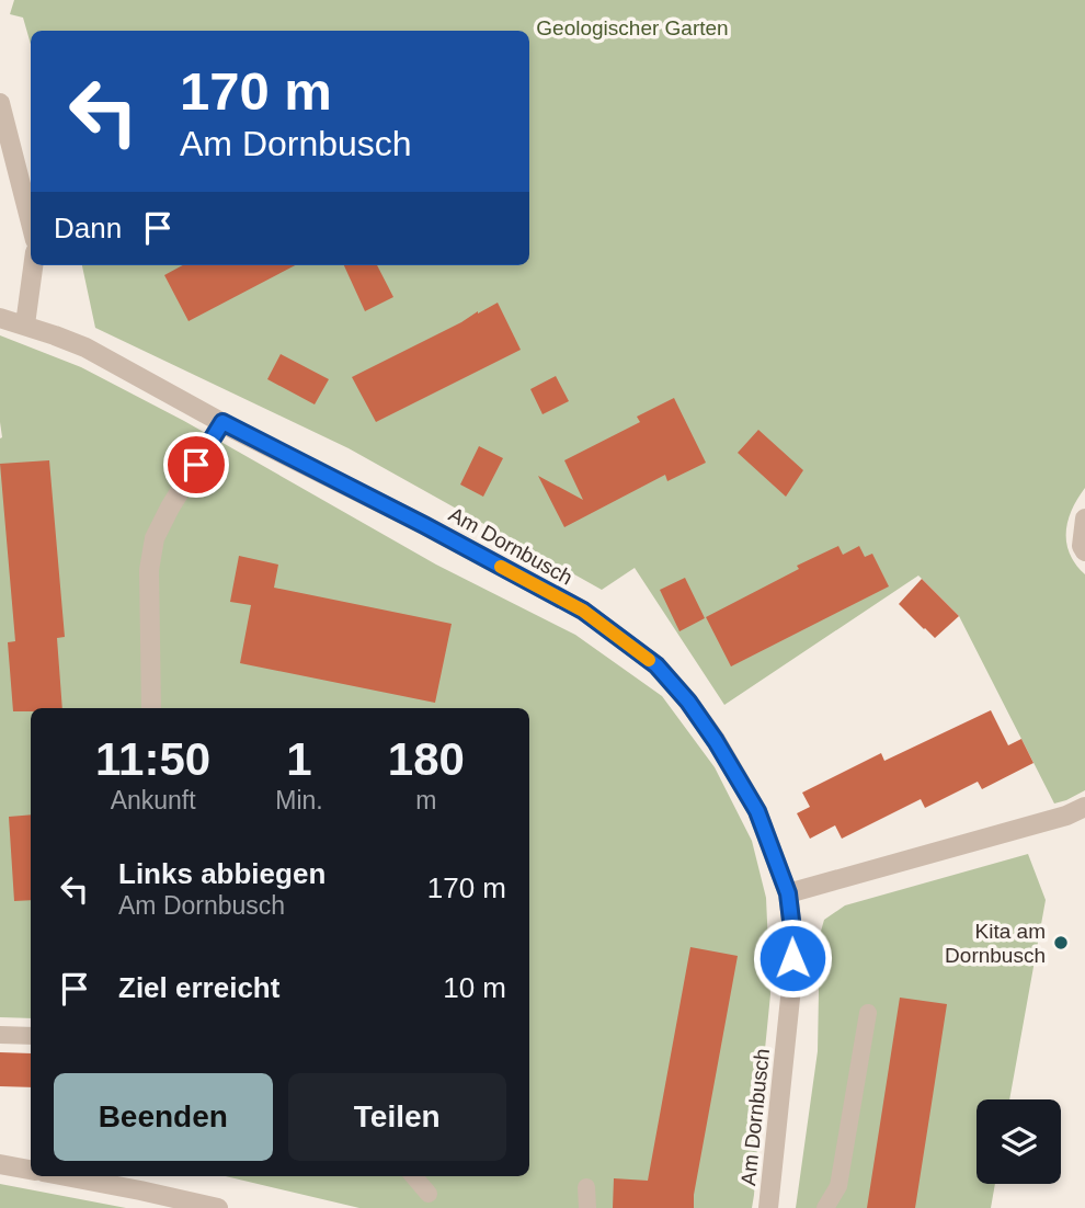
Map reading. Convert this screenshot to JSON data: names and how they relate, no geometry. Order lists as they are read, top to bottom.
{
  "streets": {
    "street": ["Am Dornbusch"]
  },
  "parks": ["Geologischer Garten"],
  "places": ["Kita am Dornbusch"],
  "page": {
    "turn": ["170 m", "Am Dornbusch"],
    "then": "Dann",
    "eta": [
      "11:50",
      "Ankunft",
      "1",
      "Min.",
      "180",
      "m"
    ],
    "list": [
      {
        "name": "Links abbiegen",
        "note": "Am Dornbusch",
        "value": "170 m"
      },
      {
        "name": "Ziel erreicht",
        "value": "10 m"
      }
    ],
    "buttons": ["Beenden", "Teilen"]
  }
}
